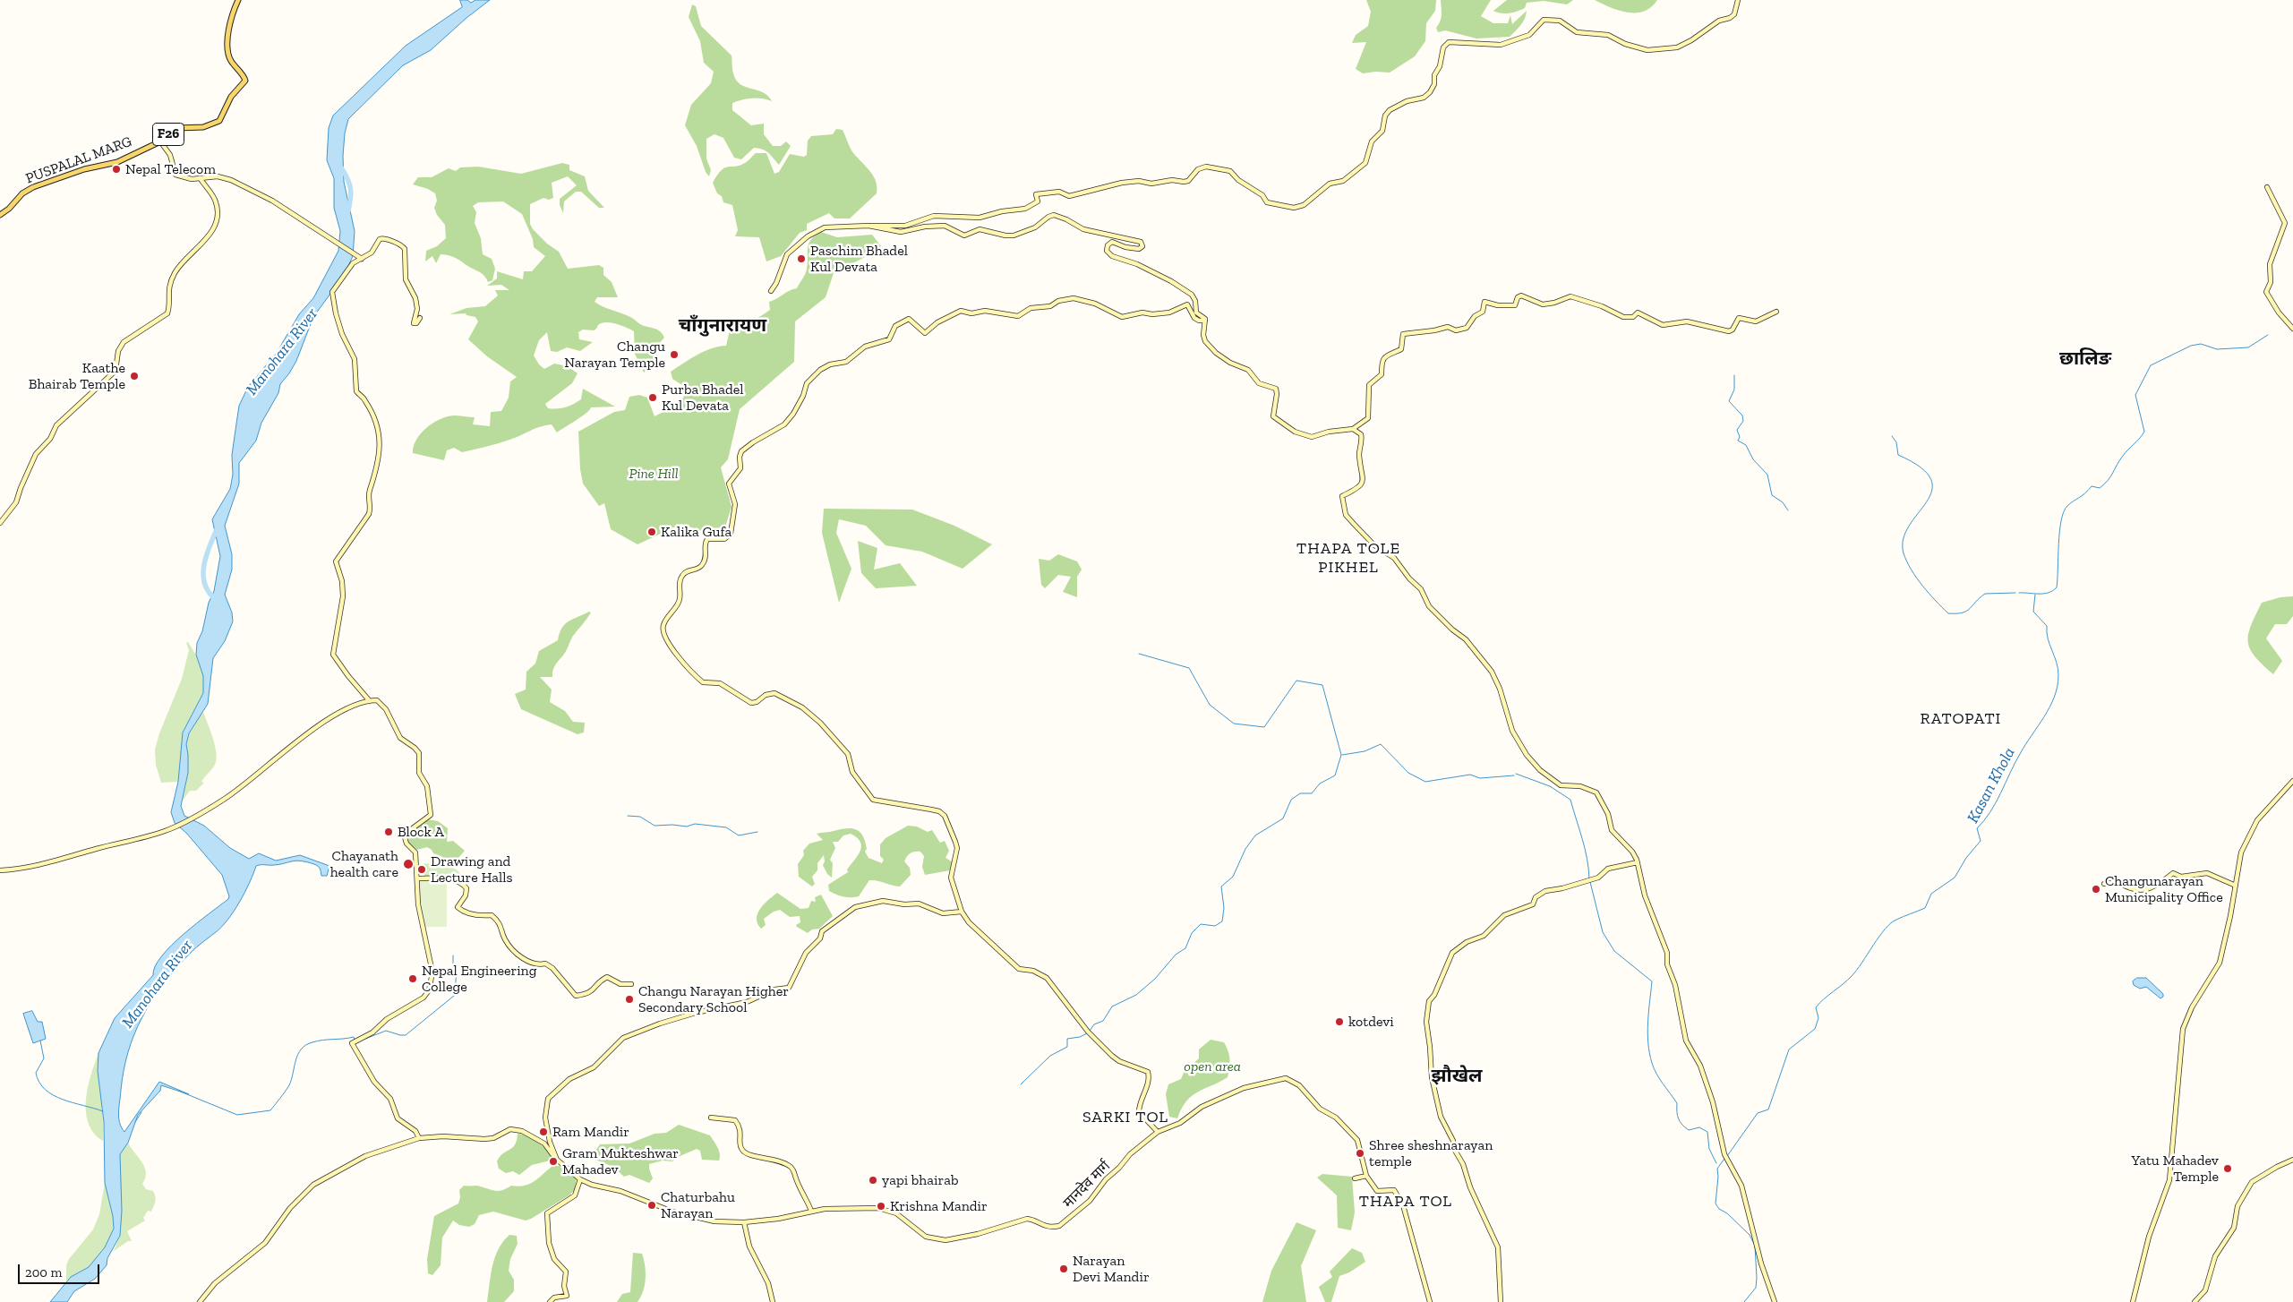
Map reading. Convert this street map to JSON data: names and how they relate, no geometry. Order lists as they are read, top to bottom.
{
  "streets": {
    "main road": ["F26", "PUSPALAL MARG"],
    "street": ["मानदेव मार्ग"]
  },
  "districts": [
    "चाँगुनारायण",
    "छालिङ",
    "THAPA TOLE PIKHEL",
    "RATOPATI",
    "झौखेल",
    "SARKI TOL",
    "THAPA TOL"
  ],
  "water": ["Manohara River", "Kasan Khola"],
  "parks": ["Pine Hill", "open area"],
  "places": [
    "Nepal Telecom",
    "Paschim Bhadel Kul Devata",
    "Changu Narayan Temple",
    "Kaathe Bhairab Temple",
    "Purba Bhadel Kul Devata",
    "Kalika Gufa",
    "Block A",
    "Chayanath health care",
    "Drawing and Lecture Halls",
    "Changunarayan Municipality Office",
    "Nepal Engineering College",
    "Changu Narayan Higher Secondary School",
    "kotdevi",
    "Ram Mandir",
    "Shree sheshnarayan temple",
    "Gram Mukteshwar Mahadev",
    "Yatu Mahadev Temple",
    "yapi bhairab",
    "Chaturbahu Narayan",
    "Krishna Mandir",
    "Narayan Devi Mandir"
  ],
  "scale_bar": "200 m"
}
